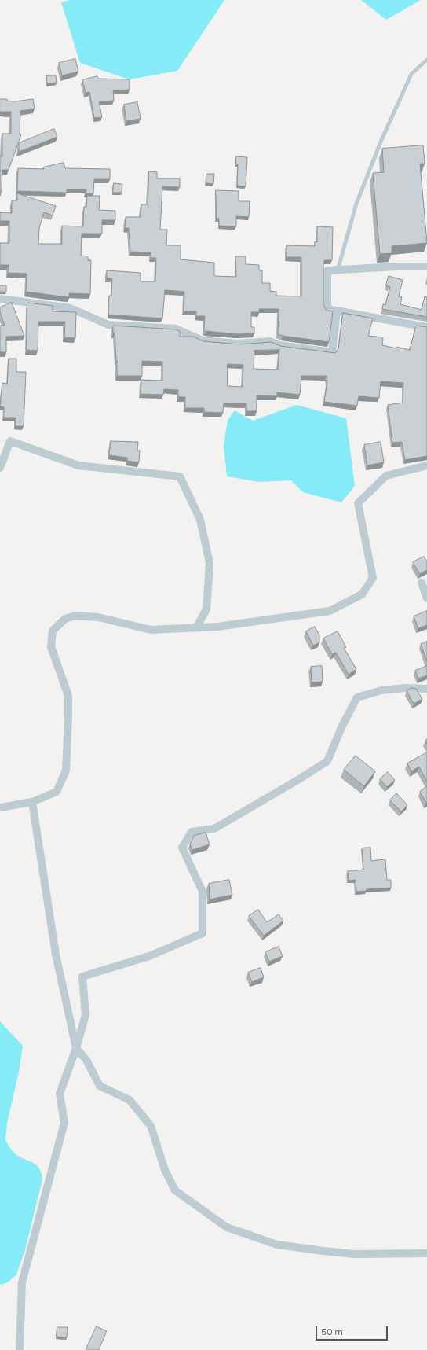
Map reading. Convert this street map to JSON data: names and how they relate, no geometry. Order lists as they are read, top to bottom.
{
  "scale_bar": "50 m"
}
